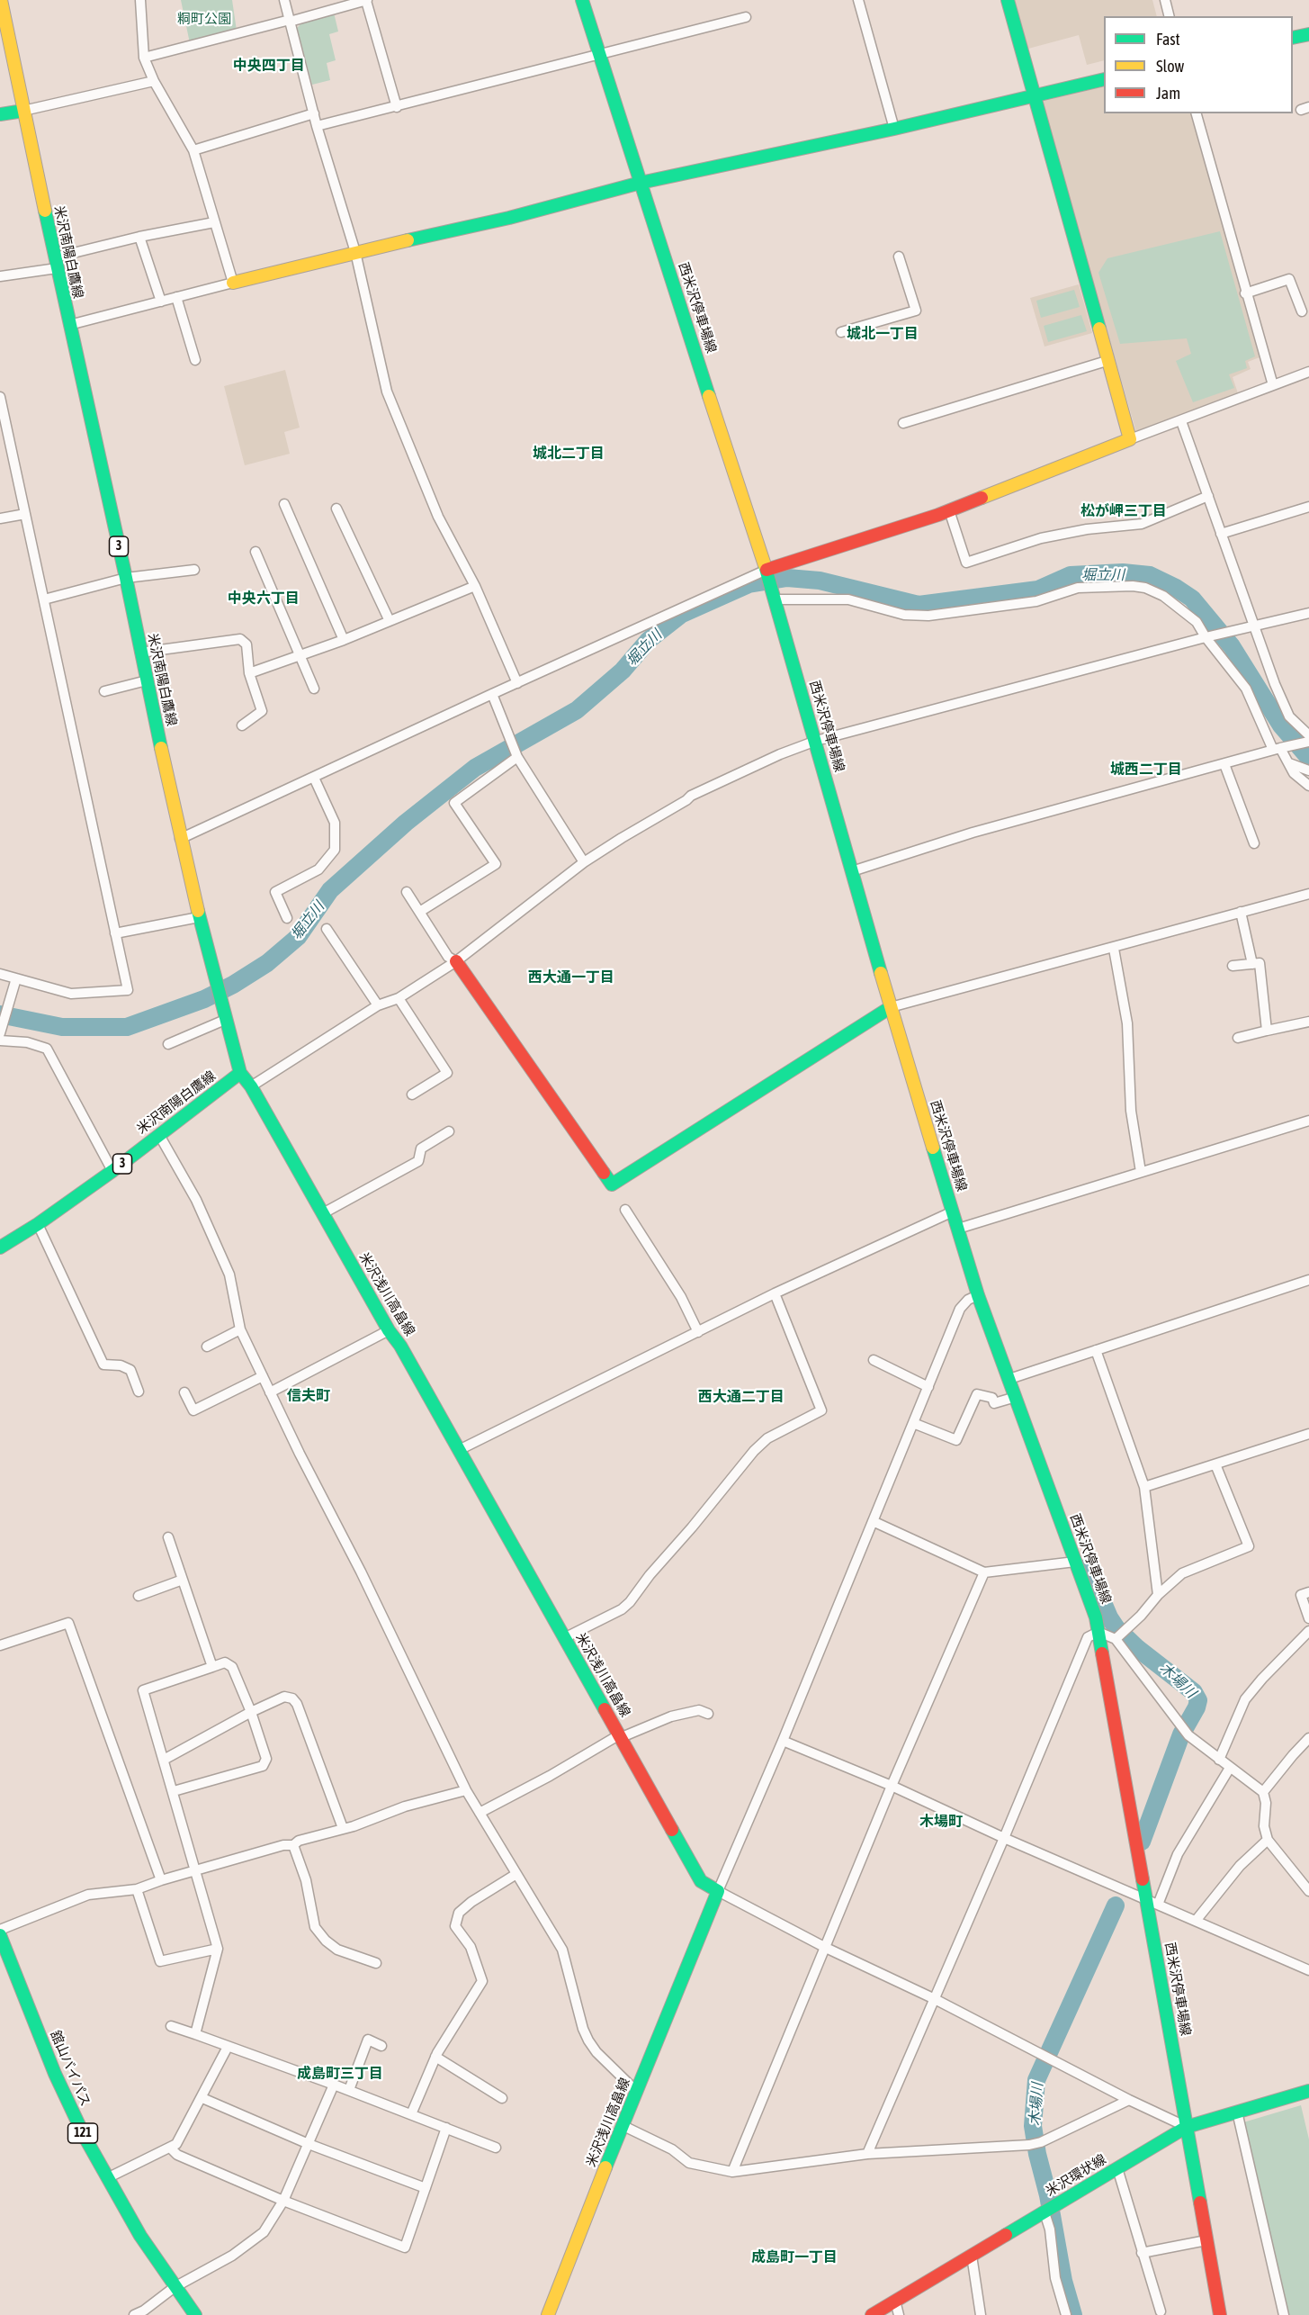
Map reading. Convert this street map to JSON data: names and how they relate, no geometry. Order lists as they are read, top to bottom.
{
  "streets": {
    "main road": [
      "米沢南陽白鷹線",
      "西米沢停車場線",
      "3",
      "米沢浅川高畠線",
      "舘山バイパス",
      "121",
      "米沢環状線"
    ]
  },
  "crossings": [
    ["米沢南陽白鷹線", "米沢浅川高畠線"],
    ["西米沢停車場線", "米沢環状線"]
  ],
  "districts": [
    "中央四丁目",
    "城北一丁目",
    "城北二丁目",
    "松が岬三丁目",
    "中央六丁目",
    "城西二丁目",
    "西大通一丁目",
    "信夫町",
    "西大通二丁目",
    "木場町",
    "成島町三丁目",
    "成島町一丁目"
  ],
  "water": ["堀立川", "木場川"],
  "parks": ["粡町公園"],
  "legend": ["Fast", "Slow", "Jam"]
}
